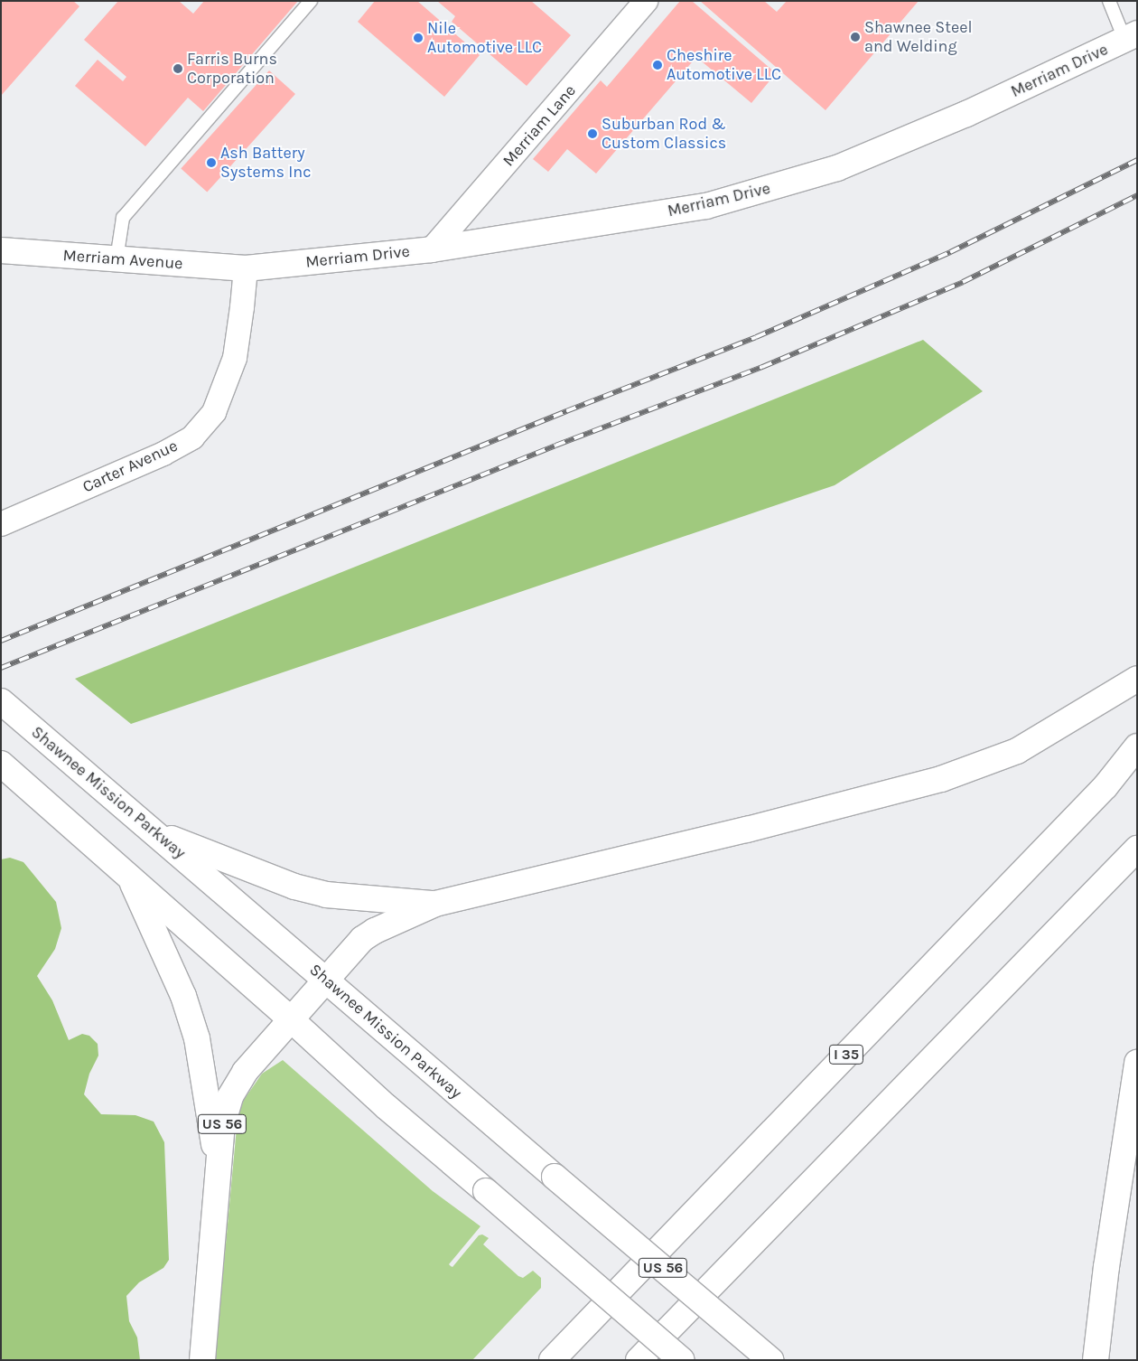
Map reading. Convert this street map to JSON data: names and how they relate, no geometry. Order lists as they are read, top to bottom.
{
  "streets": {
    "main road": [
      "Merriam Drive",
      "Merriam Avenue",
      "Shawnee Mission Parkway",
      "I 35",
      "US 56"
    ],
    "street": ["Merriam Lane", "Carter Avenue"]
  },
  "crossings": [
    ["Merriam Drive", "Merriam Lane"],
    ["Merriam Drive", "Merriam Avenue"],
    ["Merriam Drive", "Carter Avenue"],
    ["Merriam Avenue", "Carter Avenue"],
    ["Shawnee Mission Parkway", "US 56"]
  ],
  "places": [
    "Shawnee Steel and Welding",
    "Nile Automotive LLC",
    "Cheshire Automotive LLC",
    "Farris Burns Corporation",
    "Suburban Rod & Custom Classics",
    "Ash Battery Systems Inc"
  ]
}
